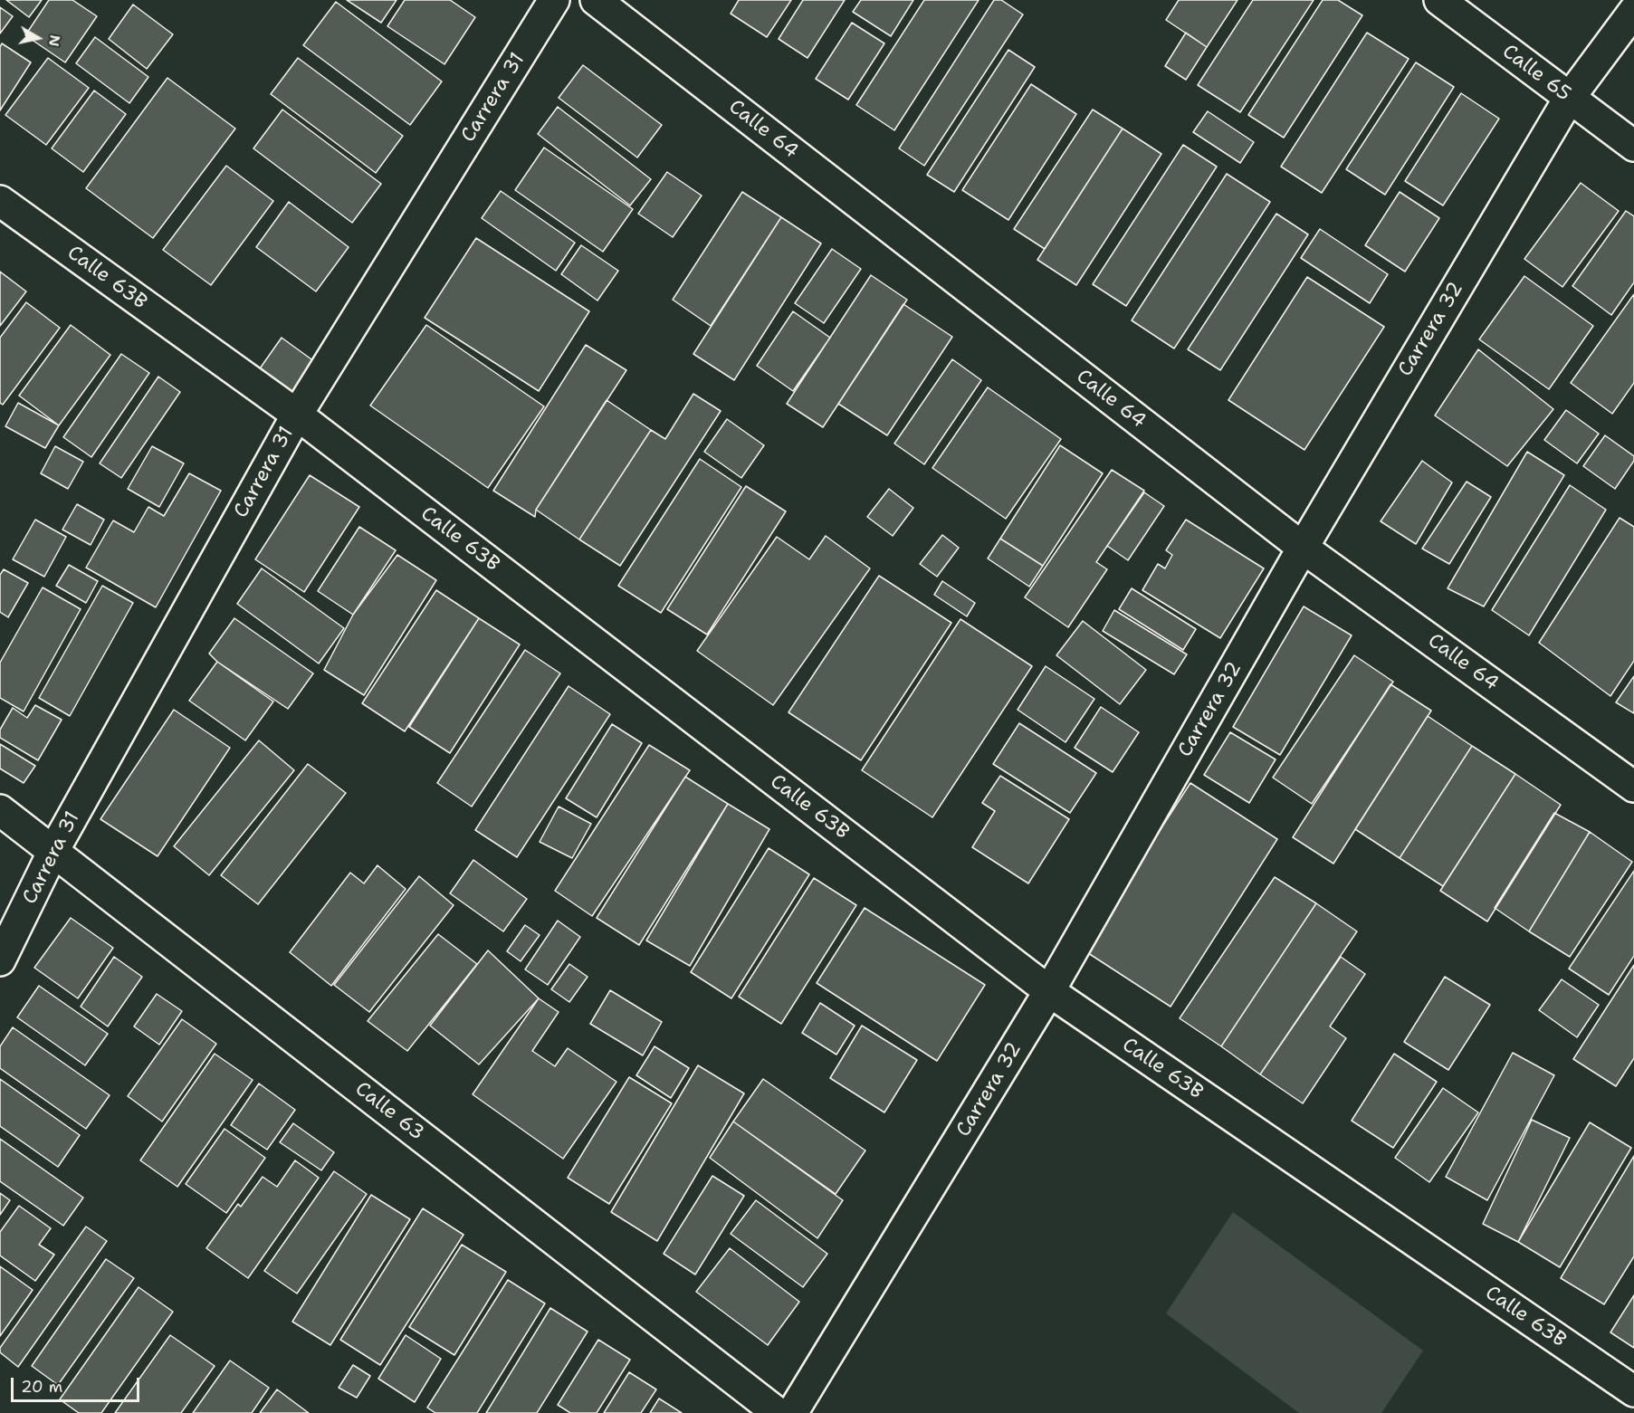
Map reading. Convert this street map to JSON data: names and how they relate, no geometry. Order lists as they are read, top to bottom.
{
  "streets": {
    "street": [
      "Calle 65",
      "Carrera 31",
      "Calle 64",
      "Calle 63B",
      "Carrera 32",
      "Calle 63"
    ]
  },
  "crossings": [
    ["Calle 65", "Carrera 32"],
    ["Carrera 31", "Calle 63B"],
    ["Carrera 31", "Calle 63"],
    ["Calle 64", "Carrera 32"],
    ["Calle 63B", "Carrera 32"]
  ],
  "scale_bar": "20 m",
  "north": "right"
}
